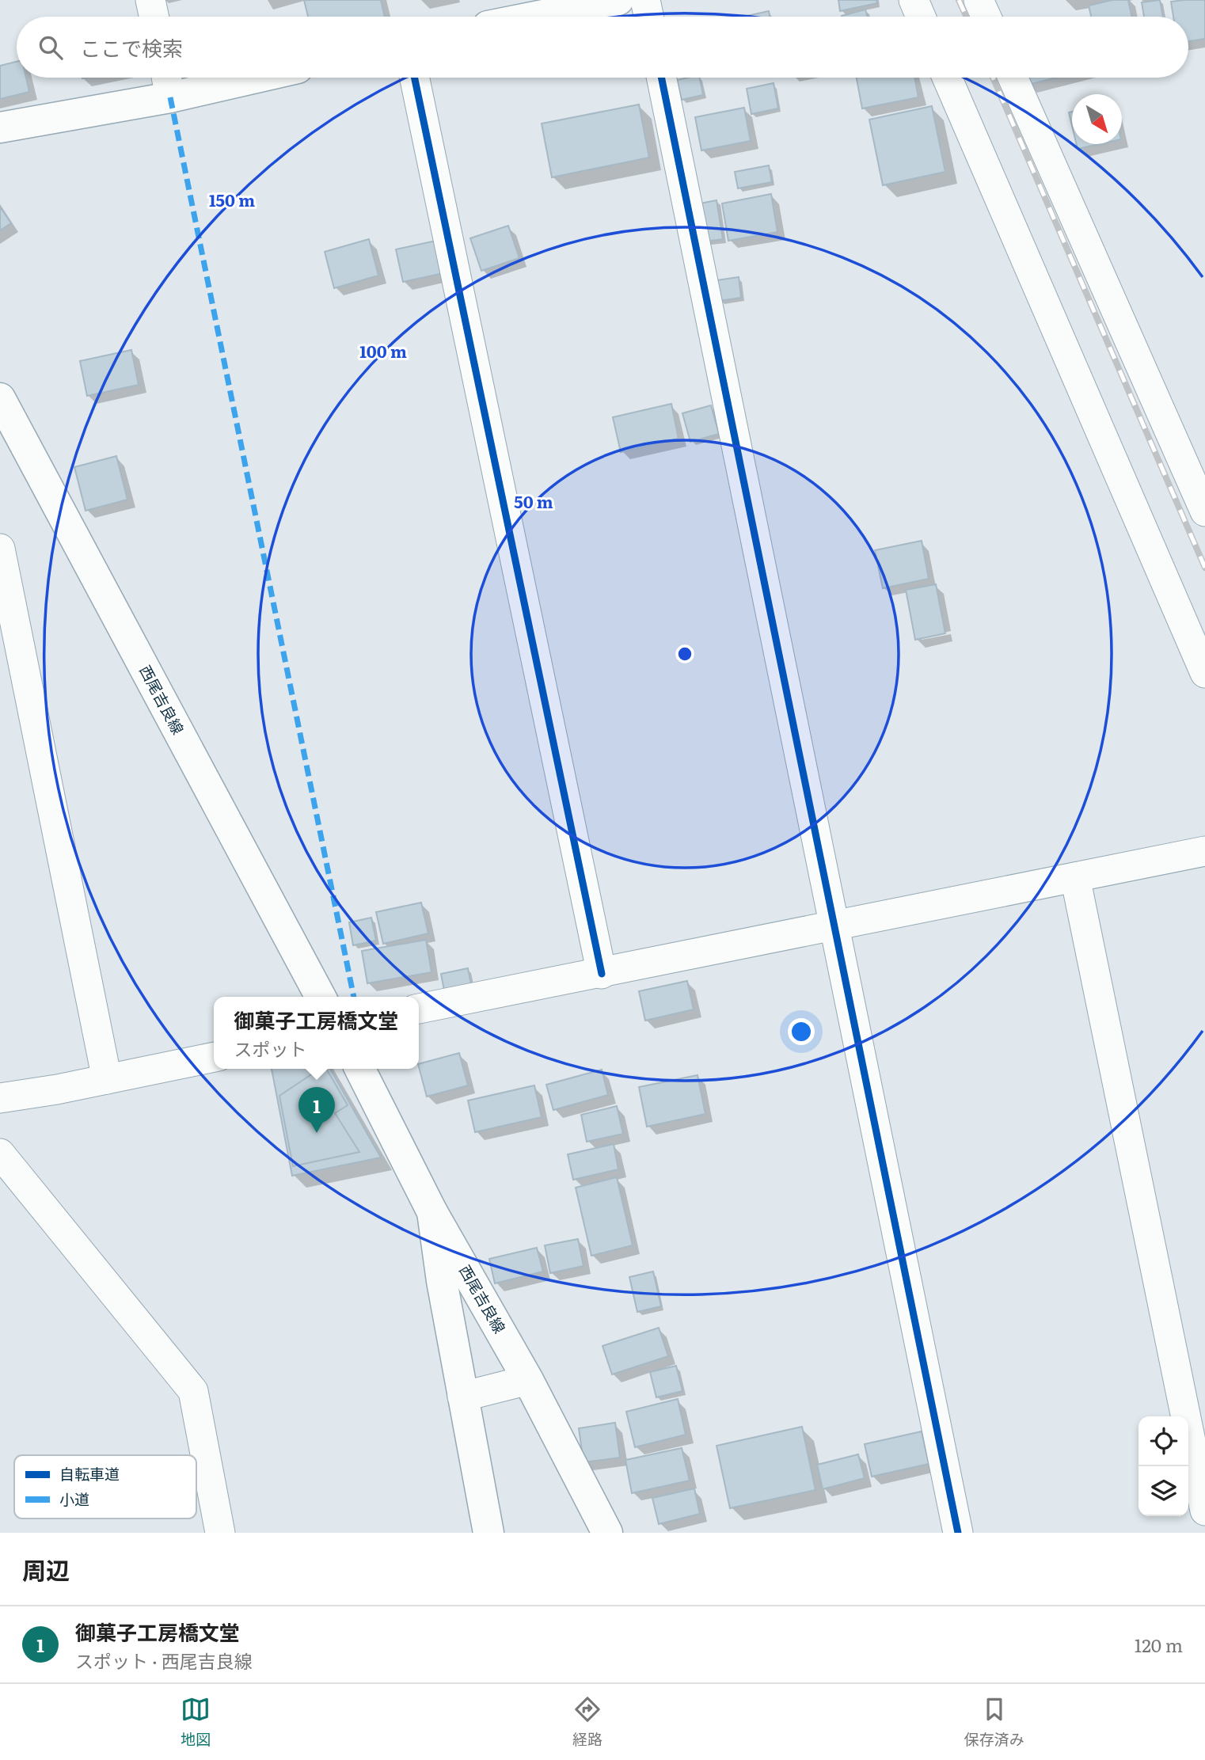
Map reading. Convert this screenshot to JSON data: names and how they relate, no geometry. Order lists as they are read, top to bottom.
{
  "streets": {
    "main road": ["西尾吉良線"]
  },
  "legend": ["自転車道", "小道"],
  "north": "bottom right",
  "page": {
    "search": "ここで検索",
    "popup": ["御菓子工房橋文堂", "スポット"],
    "pins": "1",
    "heading": "周辺",
    "list": [
      {
        "mark": "1",
        "name": "御菓子工房橋文堂",
        "note": "スポット · 西尾吉良線",
        "value": "120 m"
      }
    ],
    "nav": ["地図", "経路", "保存済み"]
  },
  "rings": ["150 m", "100 m", "50 m"]
}
